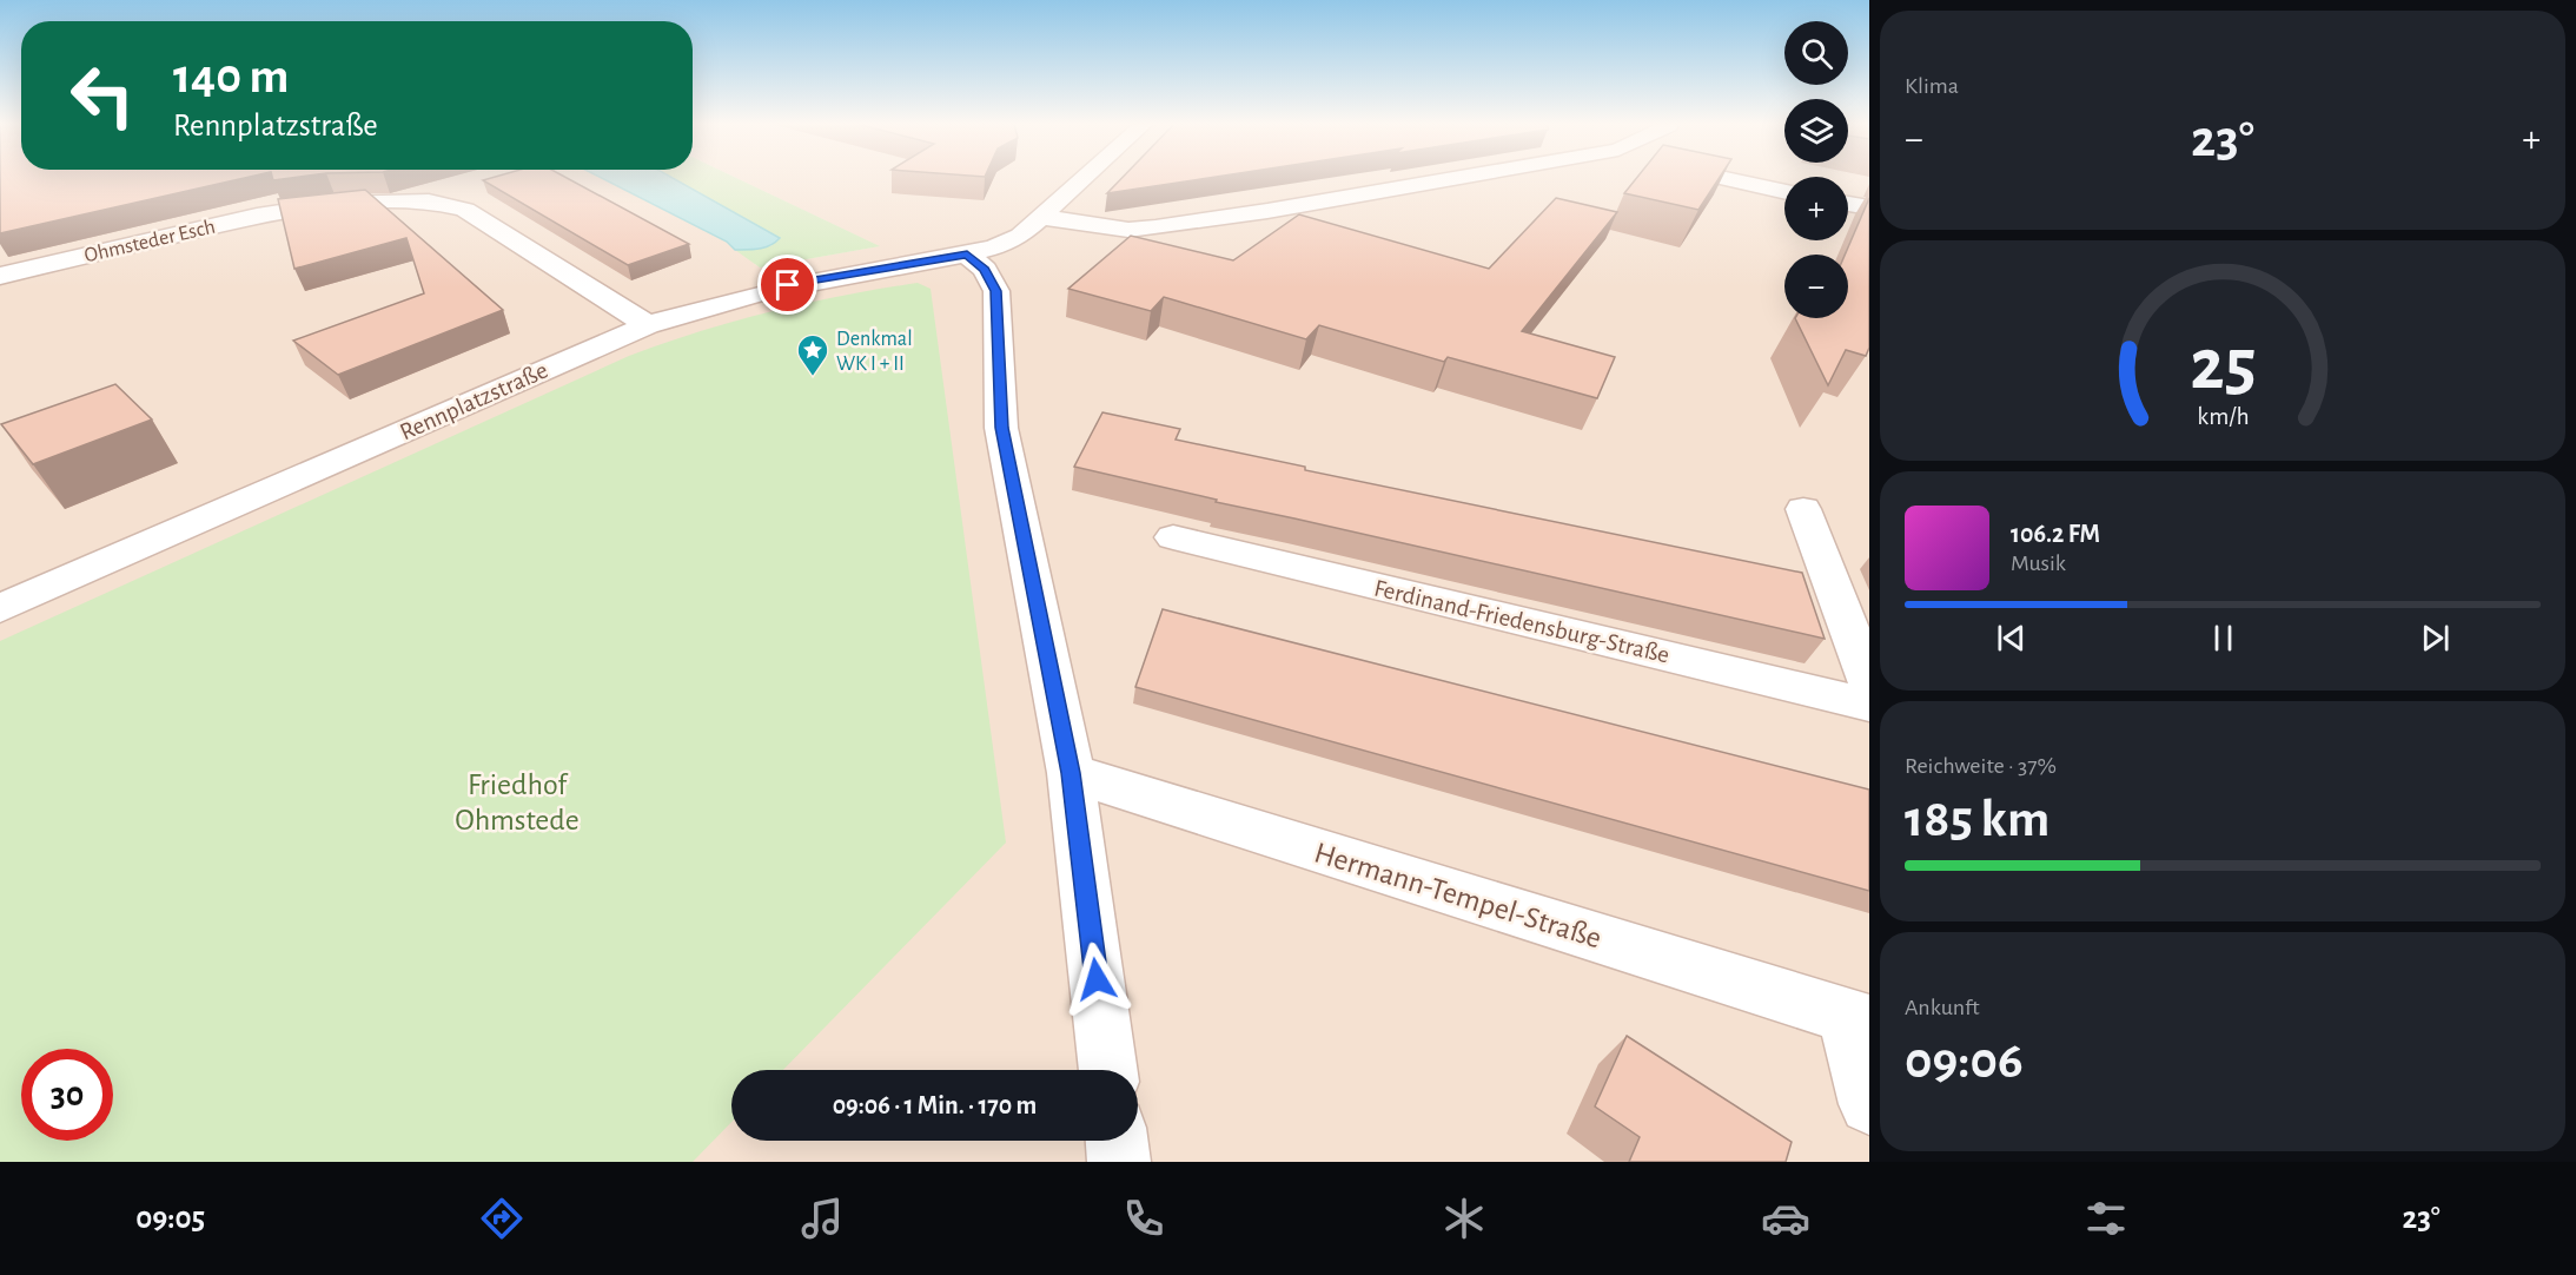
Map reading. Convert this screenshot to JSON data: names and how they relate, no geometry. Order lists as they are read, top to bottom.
{
  "streets": {
    "street": [
      "Ohmsteder Esch",
      "Rennplatzstraße",
      "Ferdinand-Friedensburg-Straße",
      "Hermann-Tempel-Straße"
    ]
  },
  "crossings": [
    ["Ohmsteder Esch", "Rennplatzstraße"]
  ],
  "parks": ["Friedhof Ohmstede"],
  "places": {
    "place": ["Denkmal WK I + II"]
  },
  "page": {
    "tile": [
      "Klima",
      ["Reichweite · 37%", "185 km"],
      ["Ankunft", "09:06"]
    ],
    "map_buttons": ["+", "−"],
    "turn": ["140 m", "Rennplatzstraße"],
    "heat": ["−", "23°", "+"],
    "song": ["106.2 FM", "Musik"],
    "limit": "30",
    "trip": "09:06 · 1 Min. · 170 m",
    "tabs": ["09:05", "23°"],
    "gauge": ["25", "km/h"]
  }
}
